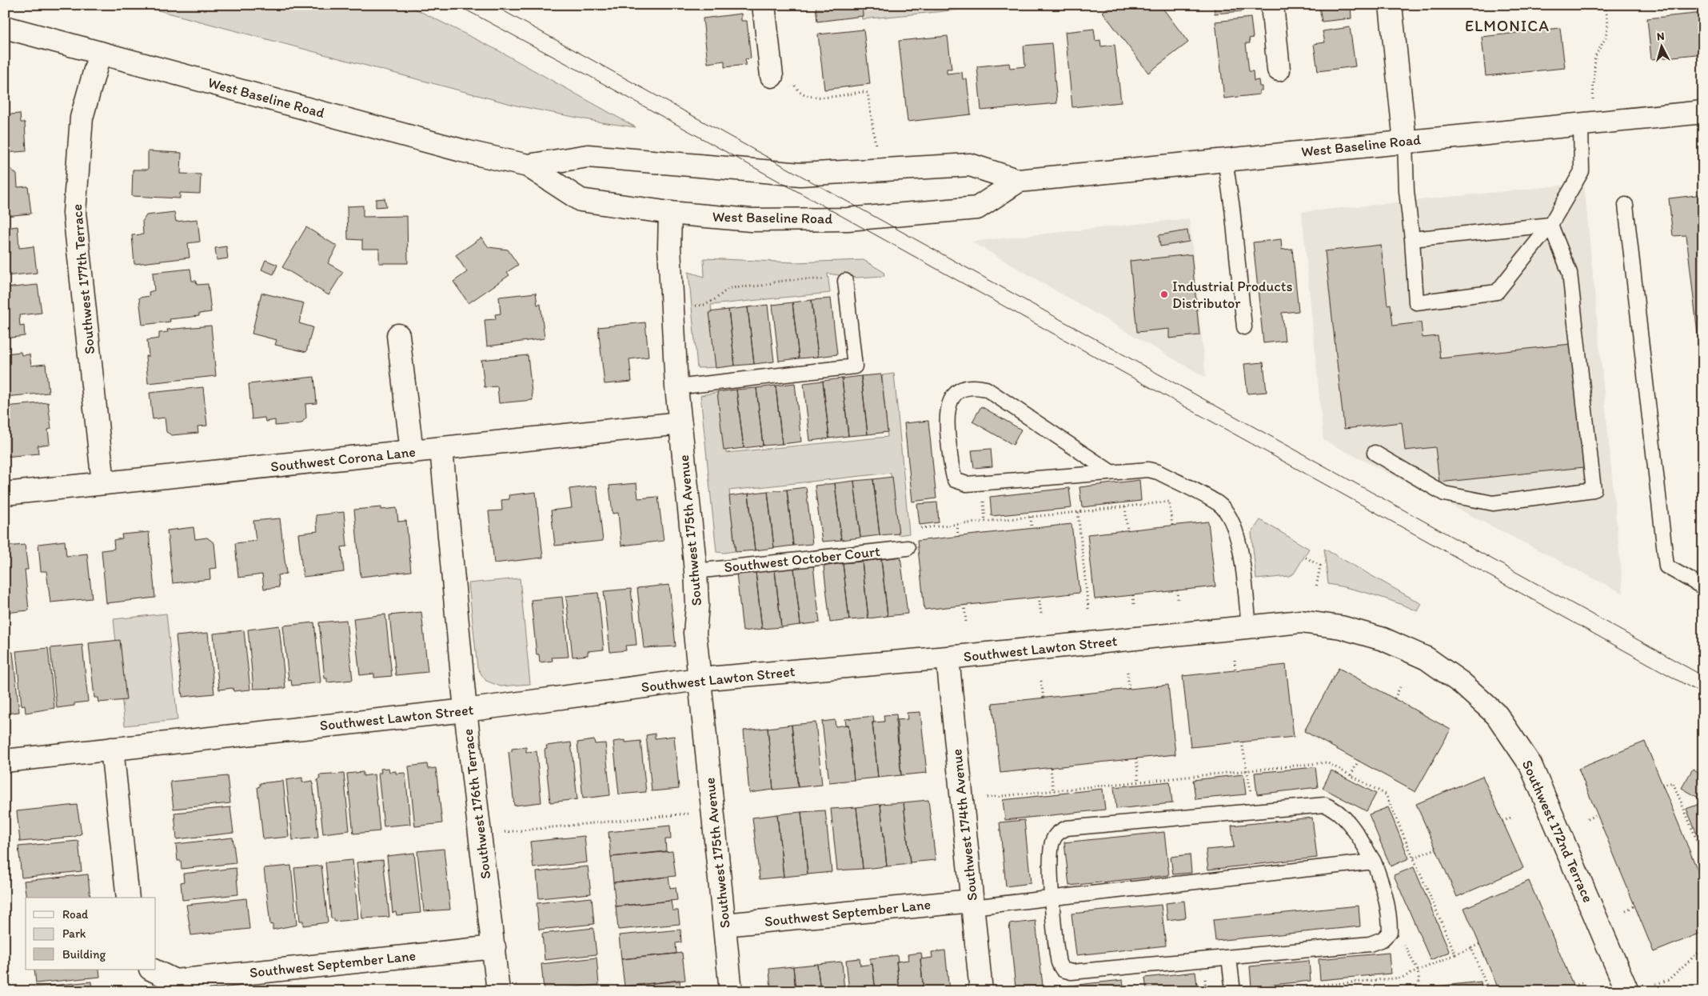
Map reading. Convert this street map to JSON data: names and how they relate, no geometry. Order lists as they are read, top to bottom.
{
  "streets": {
    "street": [
      "West Baseline Road",
      "Southwest 177th Terrace",
      "Southwest Corona Lane",
      "Southwest 175th Avenue",
      "Southwest Lawton Street",
      "Southwest 176th Terrace",
      "Southwest 174th Avenue",
      "Southwest 172nd Terrace",
      "Southwest September Lane"
    ],
    "lane": ["Southwest October Court"]
  },
  "crossings": [
    ["West Baseline Road", "Southwest 177th Terrace"],
    ["West Baseline Road", "Southwest 175th Avenue"],
    ["Southwest 177th Terrace", "Southwest Corona Lane"],
    ["Southwest Corona Lane", "Southwest 175th Avenue"],
    ["Southwest Corona Lane", "Southwest 176th Terrace"],
    ["Southwest 175th Avenue", "Southwest October Court"],
    ["Southwest 175th Avenue", "Southwest Lawton Street"],
    ["Southwest 175th Avenue", "Southwest September Lane"],
    ["Southwest Lawton Street", "Southwest 176th Terrace"],
    ["Southwest Lawton Street", "Southwest 174th Avenue"],
    ["Southwest Lawton Street", "Southwest 172nd Terrace"],
    ["Southwest 176th Terrace", "Southwest September Lane"],
    ["Southwest 174th Avenue", "Southwest September Lane"]
  ],
  "districts": ["ELMONICA"],
  "places": ["Industrial Products Distributor"],
  "legend": ["Road", "Park", "Building"],
  "north": "top"
}
